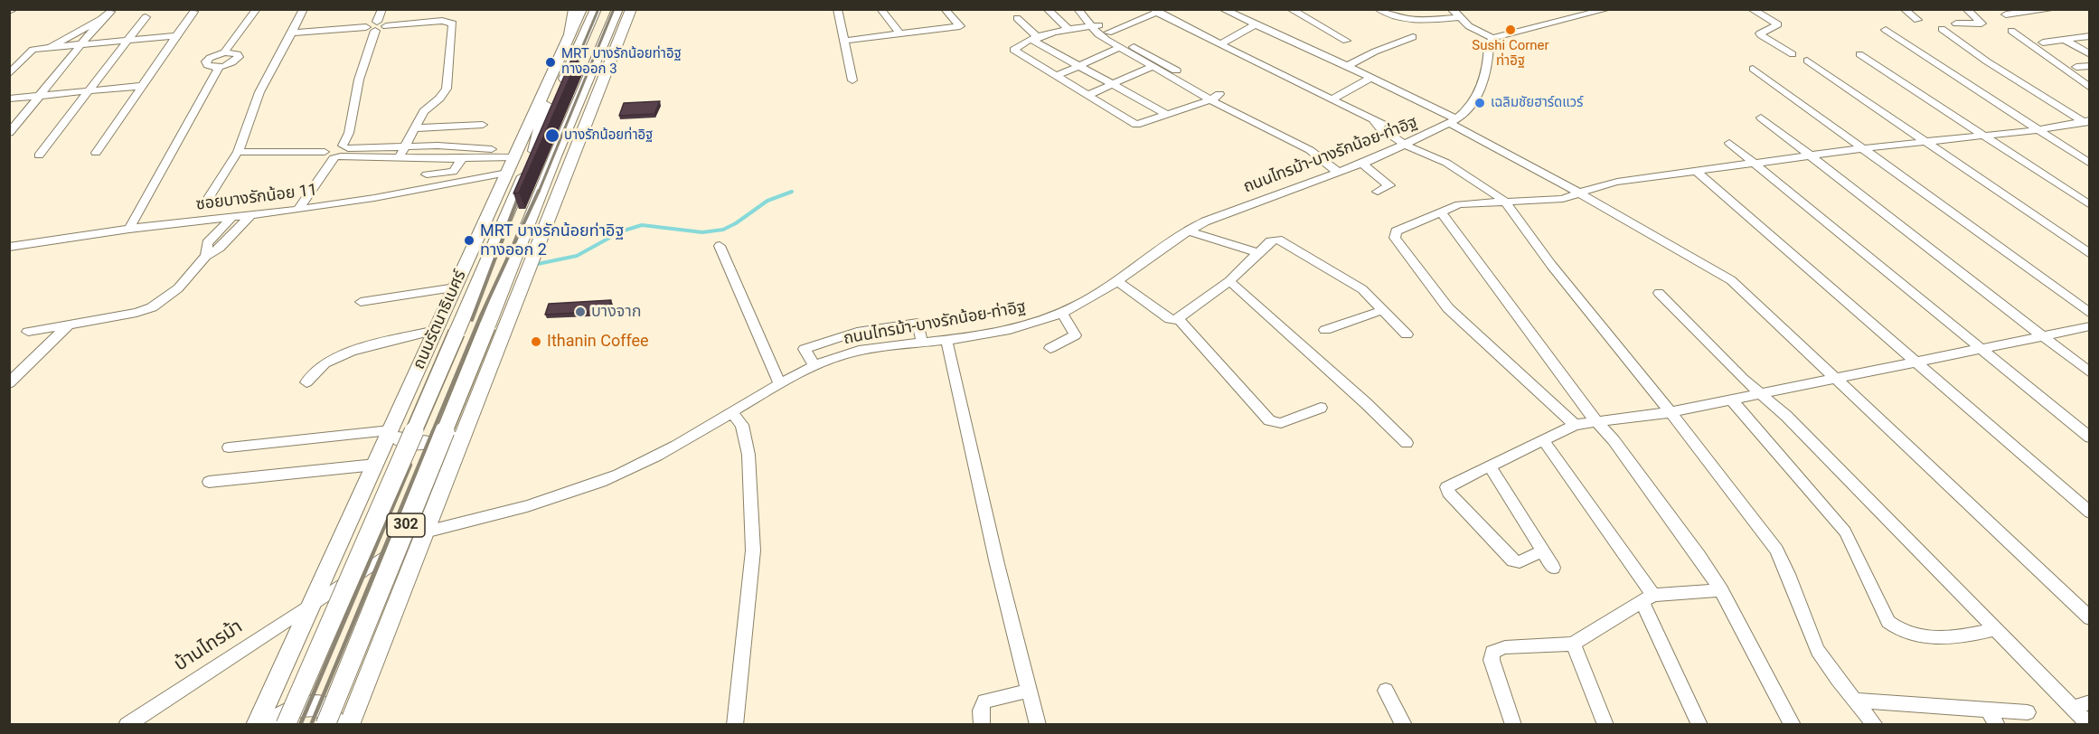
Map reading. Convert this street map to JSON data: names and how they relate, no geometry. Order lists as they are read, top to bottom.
{
  "streets": {
    "main road": ["ถนนรัตนาธิเบศร์", "302"],
    "street": ["ถนนไทรม้า-บางรักน้อย-ท่าอิฐ", "ซอยบางรักน้อย 11", "บ้านไทรม้า"]
  },
  "crossings": [
    ["ถนนไทรม้า-บางรักน้อย-ท่าอิฐ", "302"],
    ["ซอยบางรักน้อย 11", "ถนนรัตนาธิเบศร์"],
    ["ถนนรัตนาธิเบศร์", "302"],
    ["ถนนรัตนาธิเบศร์", "บ้านไทรม้า"],
    ["302", "บ้านไทรม้า"]
  ],
  "places": [
    "Sushi Corner ท่าอิฐ",
    "MRT บางรักน้อยท่าอิฐ ทางออก 3",
    "เฉลิมชัยฮาร์ดแวร์",
    "บางรักน้อยท่าอิฐ",
    "MRT บางรักน้อยท่าอิฐ ทางออก 2",
    "บางจาก",
    "Ithanin Coffee"
  ]
}
